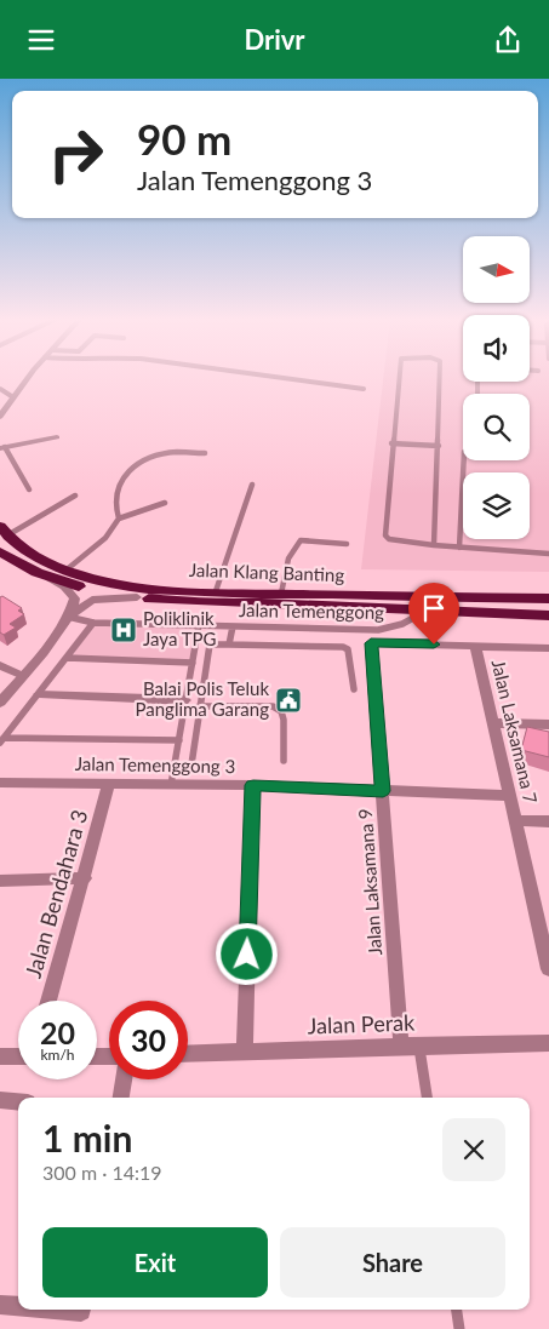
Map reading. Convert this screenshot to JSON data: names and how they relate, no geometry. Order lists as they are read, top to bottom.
{
  "streets": {
    "highway": ["Jalan Klang Banting"],
    "street": [
      "Jalan Laksamana 7",
      "Jalan Temenggong 3",
      "Jalan Laksamana 9",
      "Jalan Bendahara 3",
      "Jalan Perak"
    ],
    "lane": ["Jalan Temenggong"]
  },
  "crossings": [
    ["Jalan Klang Banting", "Jalan Temenggong"],
    ["Jalan Laksamana 7", "Jalan Temenggong 3"],
    ["Jalan Laksamana 7", "Jalan Laksamana 9"],
    ["Jalan Temenggong 3", "Jalan Laksamana 9"],
    ["Jalan Temenggong 3", "Jalan Bendahara 3"],
    ["Jalan Laksamana 9", "Jalan Perak"]
  ],
  "places": {
    "hospital": ["Poliklinik Jaya TPG"],
    "public building": ["Balai Polis Teluk Panglima Garang"]
  },
  "north": "right",
  "page": {
    "header": "Drivr",
    "turn": ["90 m", "Jalan Temenggong 3"],
    "speed": "20 km/h",
    "limit": "30",
    "heading": ["1 min", "300 m · 14:19"],
    "buttons": ["Exit", "Share"]
  }
}
